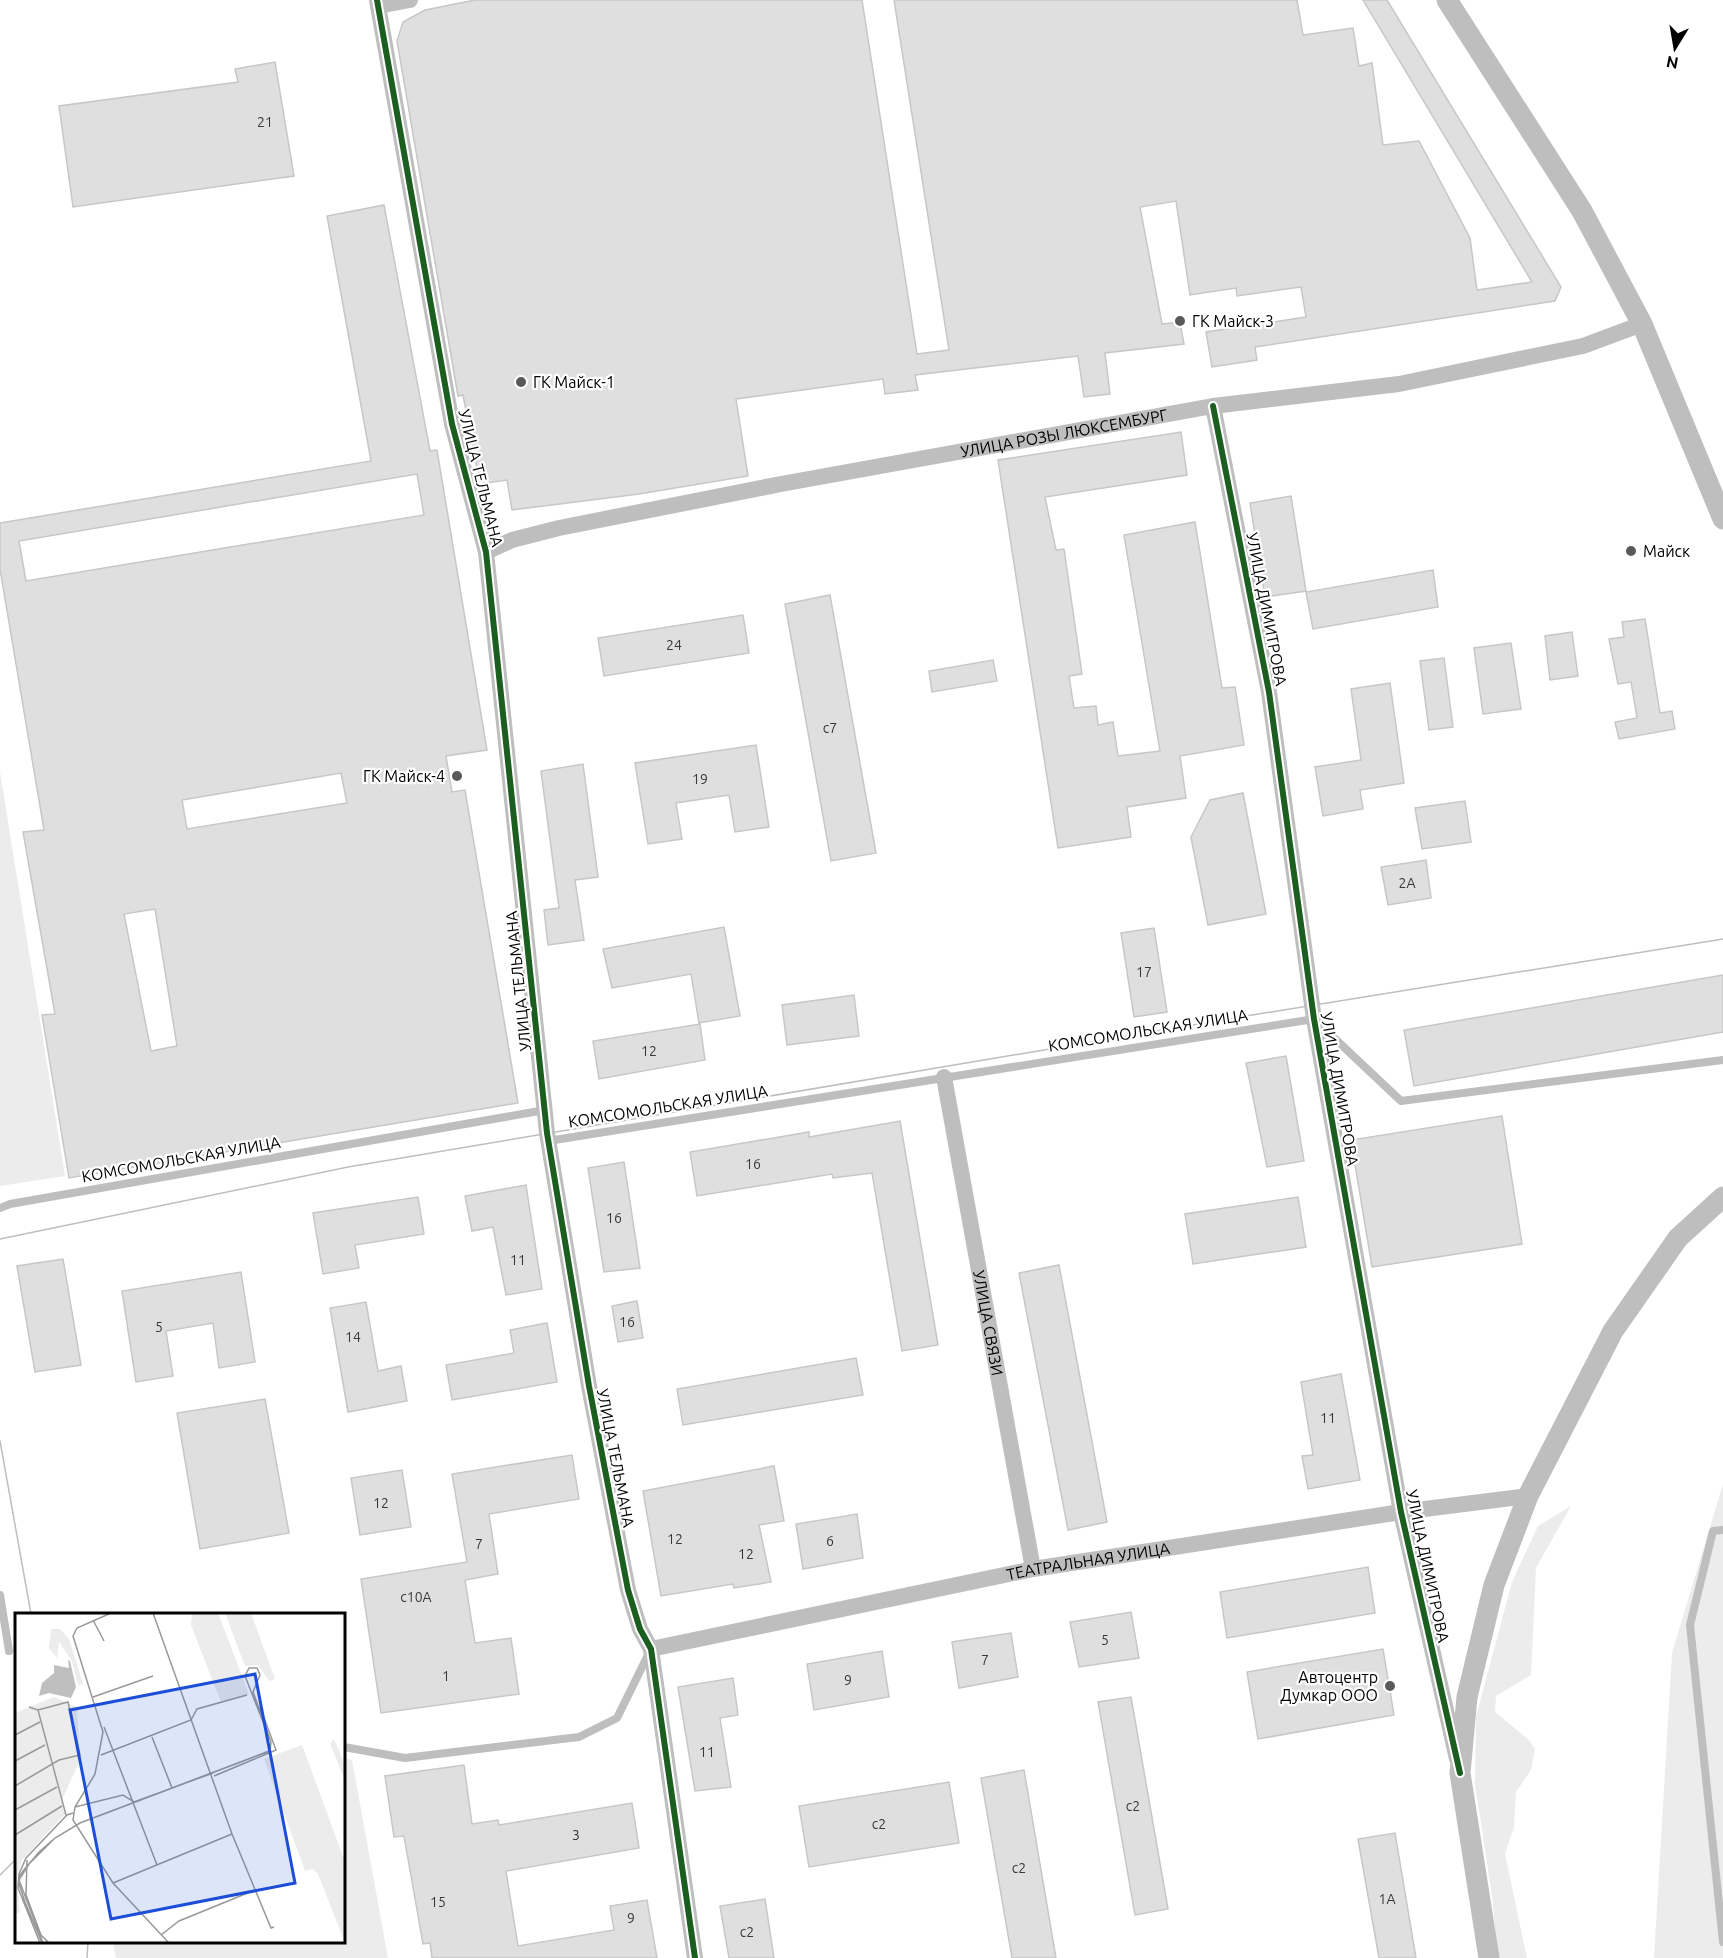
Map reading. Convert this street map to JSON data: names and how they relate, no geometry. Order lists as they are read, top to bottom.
{
  "streets": {
    "street": [
      "УЛИЦА РОЗЫ ЛЮКСЕМБУРГ",
      "УЛИЦА ТЕЛЬМАНА",
      "УЛИЦА ДИМИТРОВА",
      "УЛИЦА СВЯЗИ",
      "ТЕАТРАЛЬНАЯ УЛИЦА"
    ],
    "lane": ["КОМСОМОЛЬСКАЯ УЛИЦА"]
  },
  "crossings": [
    ["УЛИЦА РОЗЫ ЛЮКСЕМБУРГ", "УЛИЦА ТЕЛЬМАНА"],
    ["УЛИЦА РОЗЫ ЛЮКСЕМБУРГ", "УЛИЦА ДИМИТРОВА"],
    ["УЛИЦА ТЕЛЬМАНА", "КОМСОМОЛЬСКАЯ УЛИЦА"],
    ["УЛИЦА ТЕЛЬМАНА", "ТЕАТРАЛЬНАЯ УЛИЦА"],
    ["УЛИЦА ДИМИТРОВА", "КОМСОМОЛЬСКАЯ УЛИЦА"],
    ["УЛИЦА ДИМИТРОВА", "ТЕАТРАЛЬНАЯ УЛИЦА"],
    ["КОМСОМОЛЬСКАЯ УЛИЦА", "УЛИЦА СВЯЗИ"],
    ["УЛИЦА СВЯЗИ", "ТЕАТРАЛЬНАЯ УЛИЦА"]
  ],
  "places": [
    "ГК Майск-3",
    "ГК Майск-1",
    "Майск",
    "ГК Майск-4",
    "Автоцентр Думкар ООО"
  ],
  "house_numbers": [
    "21",
    "24",
    "с7",
    "19",
    "2А",
    "17",
    "12",
    "16",
    "16",
    "11",
    "16",
    "5",
    "14",
    "11",
    "12",
    "12",
    "6",
    "7",
    "12",
    "с10А",
    "5",
    "7",
    "1",
    "9",
    "11",
    "с2",
    "с2",
    "3",
    "с2",
    "1А",
    "15",
    "9",
    "с2"
  ],
  "north": "bottom"
}
